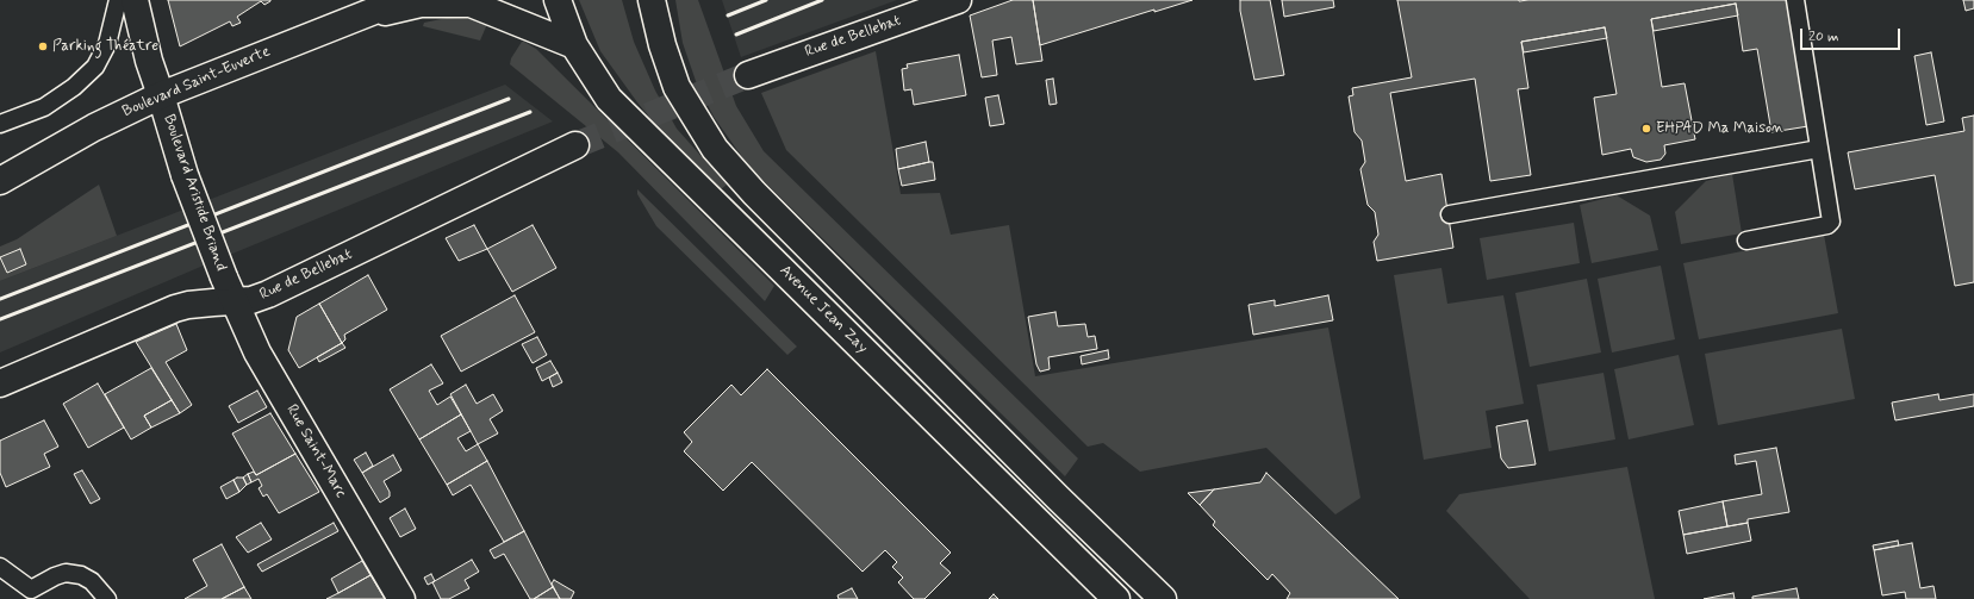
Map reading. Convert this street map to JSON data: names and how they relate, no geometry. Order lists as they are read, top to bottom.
{
  "streets": {
    "main road": [
      "Rue de Bellebat",
      "Boulevard Saint-Euverte",
      "Boulevard Aristide Briand",
      "Avenue Jean Zay",
      "Rue Saint-Marc"
    ]
  },
  "crossings": [
    ["Rue de Bellebat", "Boulevard Aristide Briand"],
    ["Rue de Bellebat", "Rue Saint-Marc"],
    ["Boulevard Saint-Euverte", "Boulevard Aristide Briand"],
    ["Boulevard Aristide Briand", "Rue Saint-Marc"]
  ],
  "places": ["Parking Théatre", "EHPAD Ma Maison"],
  "scale_bar": "20 m"
}
